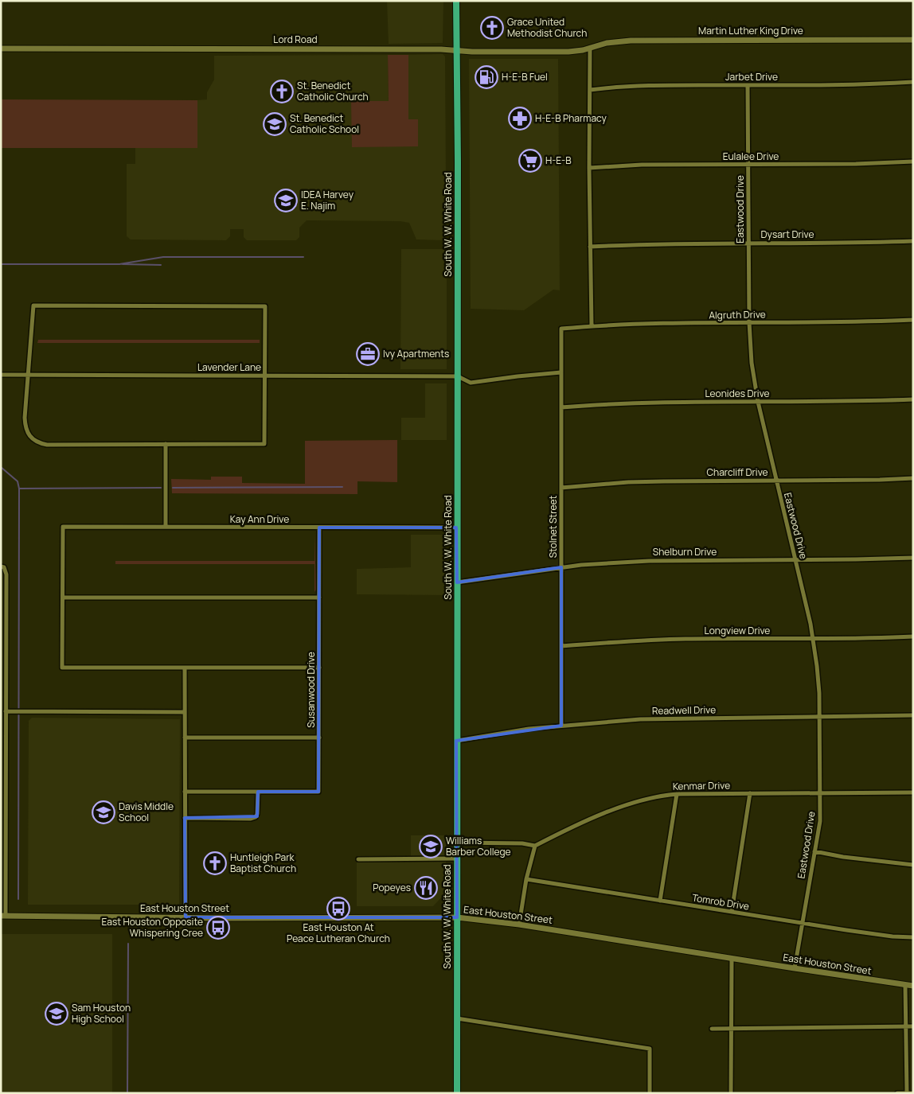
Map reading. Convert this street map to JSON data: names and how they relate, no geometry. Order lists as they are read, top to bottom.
{
  "streets": {
    "main road": [
      "Martin Luther King Drive",
      "Lord Road",
      "South W. W. White Road",
      "East Houston Street"
    ],
    "street": [
      "Jarbet Drive",
      "Eulalee Drive",
      "Eastwood Drive",
      "Dysart Drive",
      "Algruth Drive",
      "Lavender Lane",
      "Leonides Drive",
      "Charcliff Drive",
      "Kay Ann Drive",
      "Stolnet Street",
      "Shelburn Drive",
      "Longview Drive",
      "Susanwood Drive",
      "Readwell Drive",
      "Kenmar Drive",
      "Tomrob Drive"
    ]
  },
  "crossings": [
    ["Martin Luther King Drive", "Lord Road"],
    ["Lord Road", "South W. W. White Road"],
    ["Jarbet Drive", "Eastwood Drive"],
    ["Eulalee Drive", "Eastwood Drive"],
    ["Eastwood Drive", "Dysart Drive"],
    ["Eastwood Drive", "Algruth Drive"],
    ["Eastwood Drive", "Leonides Drive"],
    ["Eastwood Drive", "Charcliff Drive"],
    ["Eastwood Drive", "Shelburn Drive"],
    ["Eastwood Drive", "Longview Drive"],
    ["Eastwood Drive", "Readwell Drive"],
    ["Eastwood Drive", "Kenmar Drive"],
    ["Eastwood Drive", "Tomrob Drive"],
    ["Eastwood Drive", "East Houston Street"],
    ["South W. W. White Road", "Lavender Lane"],
    ["South W. W. White Road", "Kay Ann Drive"],
    ["South W. W. White Road", "Shelburn Drive"],
    ["South W. W. White Road", "Readwell Drive"],
    ["South W. W. White Road", "East Houston Street"],
    ["Algruth Drive", "Stolnet Street"],
    ["Leonides Drive", "Stolnet Street"],
    ["Charcliff Drive", "Stolnet Street"],
    ["Kay Ann Drive", "Susanwood Drive"],
    ["Stolnet Street", "Shelburn Drive"],
    ["Stolnet Street", "Longview Drive"],
    ["Stolnet Street", "Readwell Drive"]
  ],
  "places": {
    "church": ["Grace United Methodist Church", "St. Benedict Catholic Church", "Huntleigh Park Baptist Church"],
    "fuel station": ["H-E-B Fuel"],
    "pharmacy": ["H-E-B Pharmacy"],
    "school or university": [
      "St. Benedict Catholic School",
      "IDEA Harvey E. Najim",
      "Davis Middle School",
      "Williams Barber College",
      "Sam Houston High School"
    ],
    "supermarket": ["H-E-B"],
    "office": ["Ivy Apartments"],
    "restaurant": ["Popeyes"],
    "bus stop": ["East Houston At Peace Lutheran Church", "East Houston Opposite Whispering Cree"]
  }
}
